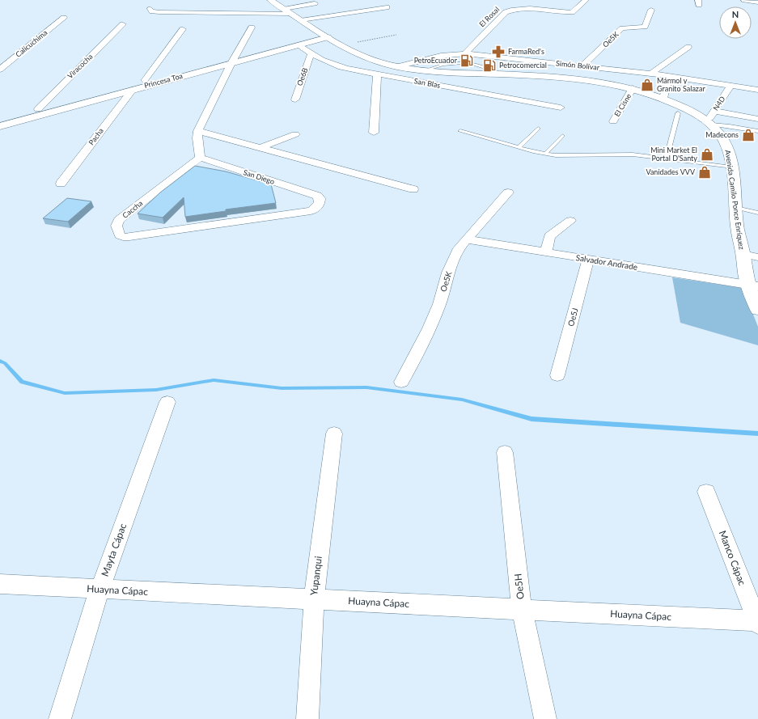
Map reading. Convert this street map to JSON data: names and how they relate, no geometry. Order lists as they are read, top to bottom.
{
  "streets": {
    "main road": ["Princesa Toa", "Avenida Camilo Ponce Enríquez"],
    "street": [
      "El Rosal",
      "Oe5K",
      "Calicuchima",
      "Simón Bolívar",
      "Viracocha",
      "Oe6B",
      "San Blas",
      "N4D",
      "El Cisne",
      "Pacha",
      "San Diego",
      "Caccha",
      "Salvador Andrade",
      "Oe5J",
      "Mayta Cápac",
      "Manco Cápac",
      "Yupanqui",
      "Oe5H",
      "Huayna Cápac"
    ]
  },
  "crossings": [
    ["El Rosal", "Simón Bolívar"],
    ["Oe5K", "Simón Bolívar"],
    ["Oe5K", "Salvador Andrade"],
    ["Simón Bolívar", "N4D"],
    ["Simón Bolívar", "Avenida Camilo Ponce Enríquez"],
    ["Viracocha", "Princesa Toa"],
    ["Oe6B", "San Blas"],
    ["Princesa Toa", "San Blas"],
    ["Princesa Toa", "Pacha"],
    ["Princesa Toa", "Avenida Camilo Ponce Enríquez"],
    ["N4D", "Avenida Camilo Ponce Enríquez"],
    ["El Cisne", "Avenida Camilo Ponce Enríquez"],
    ["San Diego", "Caccha"],
    ["Avenida Camilo Ponce Enríquez", "Salvador Andrade"],
    ["Salvador Andrade", "Oe5J"],
    ["Mayta Cápac", "Huayna Cápac"],
    ["Manco Cápac", "Huayna Cápac"],
    ["Yupanqui", "Huayna Cápac"],
    ["Oe5H", "Huayna Cápac"]
  ],
  "places": {
    "pharmacy": ["FarmaRed's"],
    "fuel station": ["PetroEcuador", "Petrocomercial"],
    "shop": [
      "Mármol y Granito Salazar",
      "Madecons",
      "Mini Market El Portal D'Santy",
      "Vanidades VVV"
    ]
  },
  "north": "top"
}
